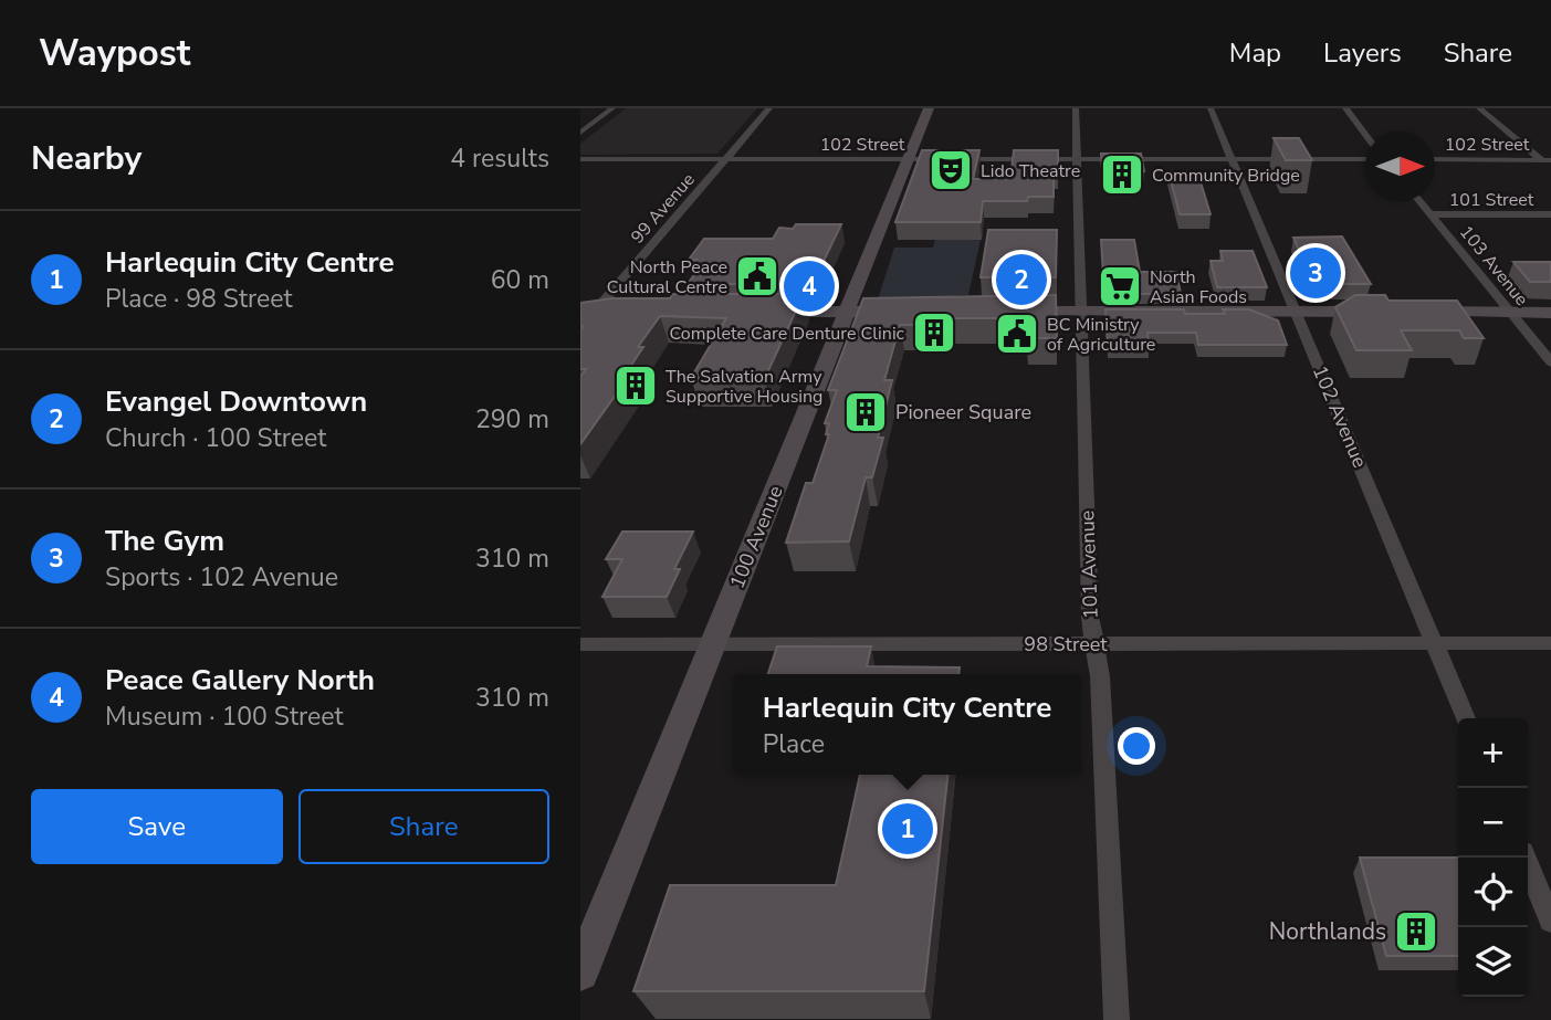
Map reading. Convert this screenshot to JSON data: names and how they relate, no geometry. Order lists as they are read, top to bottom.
{
  "streets": {
    "main road": ["100 Avenue"],
    "street": [
      "102 Street",
      "101 Street",
      "99 Avenue",
      "103 Avenue",
      "102 Avenue",
      "101 Avenue",
      "98 Street"
    ]
  },
  "crossings": [
    ["102 Street", "99 Avenue"],
    ["102 Street", "102 Avenue"],
    ["102 Street", "100 Avenue"],
    ["102 Street", "101 Avenue"],
    ["101 Street", "103 Avenue"],
    ["102 Avenue", "98 Street"],
    ["100 Avenue", "98 Street"],
    ["101 Avenue", "98 Street"]
  ],
  "places": {
    "theatre": ["Lido Theatre"],
    "building": [
      "Community Bridge",
      "Complete Care Denture Clinic",
      "The Salvation Army Supportive Housing",
      "Pioneer Square",
      "Northlands"
    ],
    "public building": ["North Peace Cultural Centre", "BC Ministry of Agriculture"],
    "supermarket": ["North Asian Foods"]
  },
  "north": "right",
  "page": {
    "header": "Waypost",
    "nav": ["Map", "Layers", "Share"],
    "heading": ["Nearby", "4 results"],
    "list": [
      {
        "mark": "1",
        "name": "Harlequin City Centre",
        "note": "Place · 98 Street",
        "value": "60 m"
      },
      {
        "mark": "2",
        "name": "Evangel Downtown",
        "note": "Church · 100 Street",
        "value": "290 m"
      },
      {
        "mark": "3",
        "name": "The Gym",
        "note": "Sports · 102 Avenue",
        "value": "310 m"
      },
      {
        "mark": "4",
        "name": "Peace Gallery North",
        "note": "Museum · 100 Street",
        "value": "310 m"
      }
    ],
    "pins": [
      "3",
      "2",
      "4",
      "1"
    ],
    "popup": ["Harlequin City Centre", "Place"],
    "map_buttons": ["+", "−"],
    "buttons": ["Save", "Share"]
  }
}
